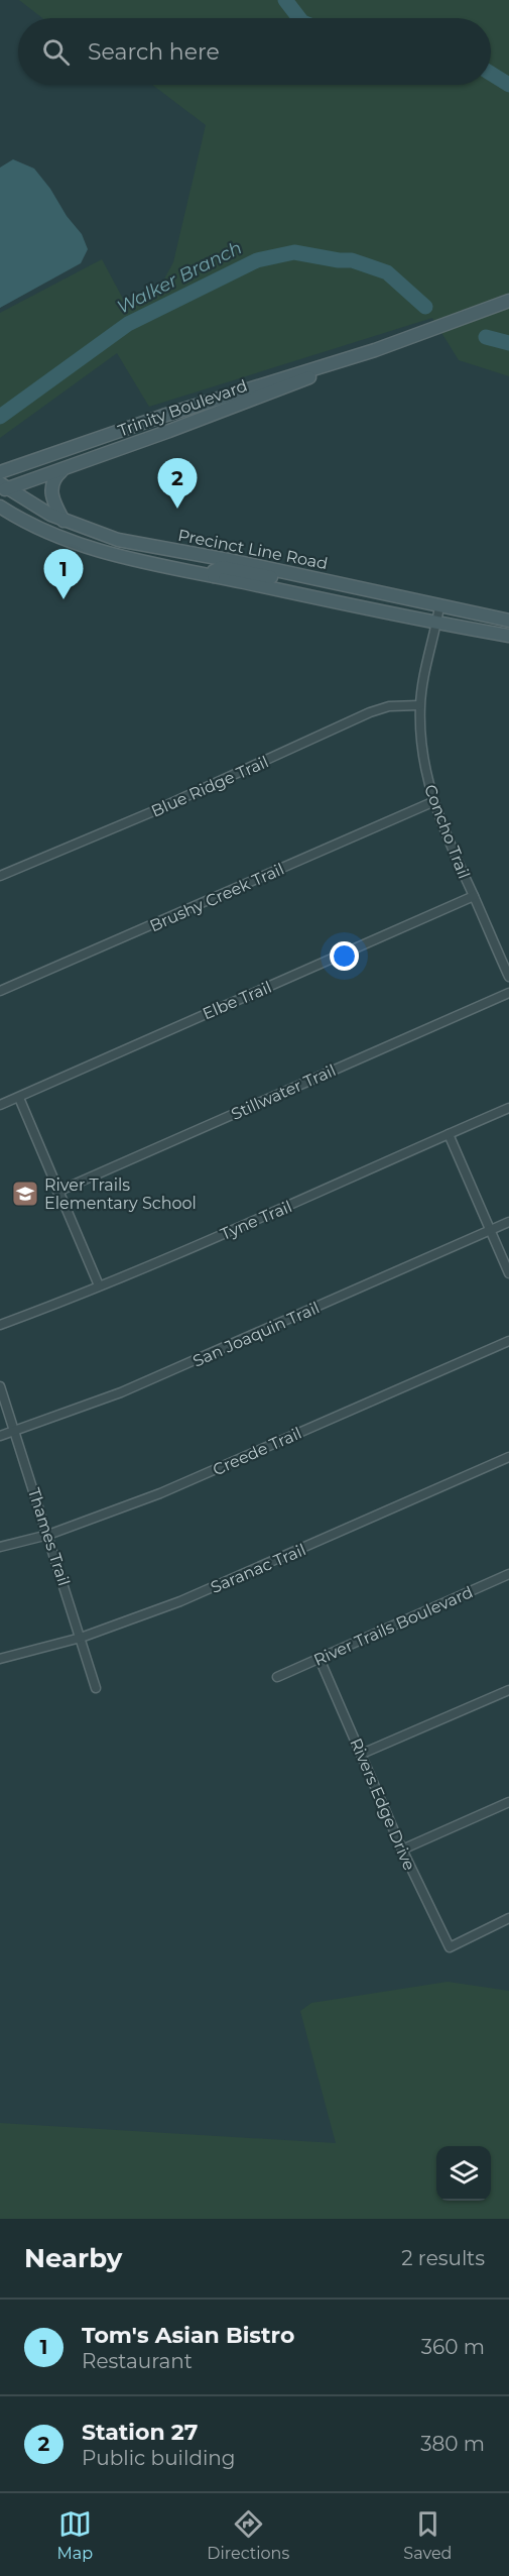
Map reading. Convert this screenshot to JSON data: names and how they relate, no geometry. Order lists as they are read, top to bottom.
{
  "streets": {
    "main road": ["Trinity Boulevard", "Precinct Line Road"],
    "street": [
      "Blue Ridge Trail",
      "Concho Trail",
      "Brushy Creek Trail",
      "Elbe Trail",
      "Stillwater Trail",
      "Tyne Trail",
      "San Joaquin Trail",
      "Creede Trail",
      "Thames Trail",
      "Saranac Trail",
      "River Trails Boulevard",
      "Rivers Edge Drive"
    ]
  },
  "crossings": [
    ["Trinity Boulevard", "Precinct Line Road"],
    ["Precinct Line Road", "Concho Trail"],
    ["Blue Ridge Trail", "Concho Trail"],
    ["Concho Trail", "Brushy Creek Trail"],
    ["Concho Trail", "Elbe Trail"],
    ["San Joaquin Trail", "Thames Trail"],
    ["Creede Trail", "Thames Trail"],
    ["Thames Trail", "Saranac Trail"],
    ["River Trails Boulevard", "Rivers Edge Drive"]
  ],
  "water": ["Walker Branch"],
  "places": {
    "school or university": ["River Trails Elementary School"]
  },
  "page": {
    "search": "Search here",
    "pins": ["2", "1"],
    "heading": ["Nearby", "2 results"],
    "list": [
      {
        "mark": "1",
        "name": "Tom's Asian Bistro",
        "note": "Restaurant",
        "value": "360 m"
      },
      {
        "mark": "2",
        "name": "Station 27",
        "note": "Public building",
        "value": "380 m"
      }
    ],
    "nav": ["Map", "Directions", "Saved"]
  }
}
